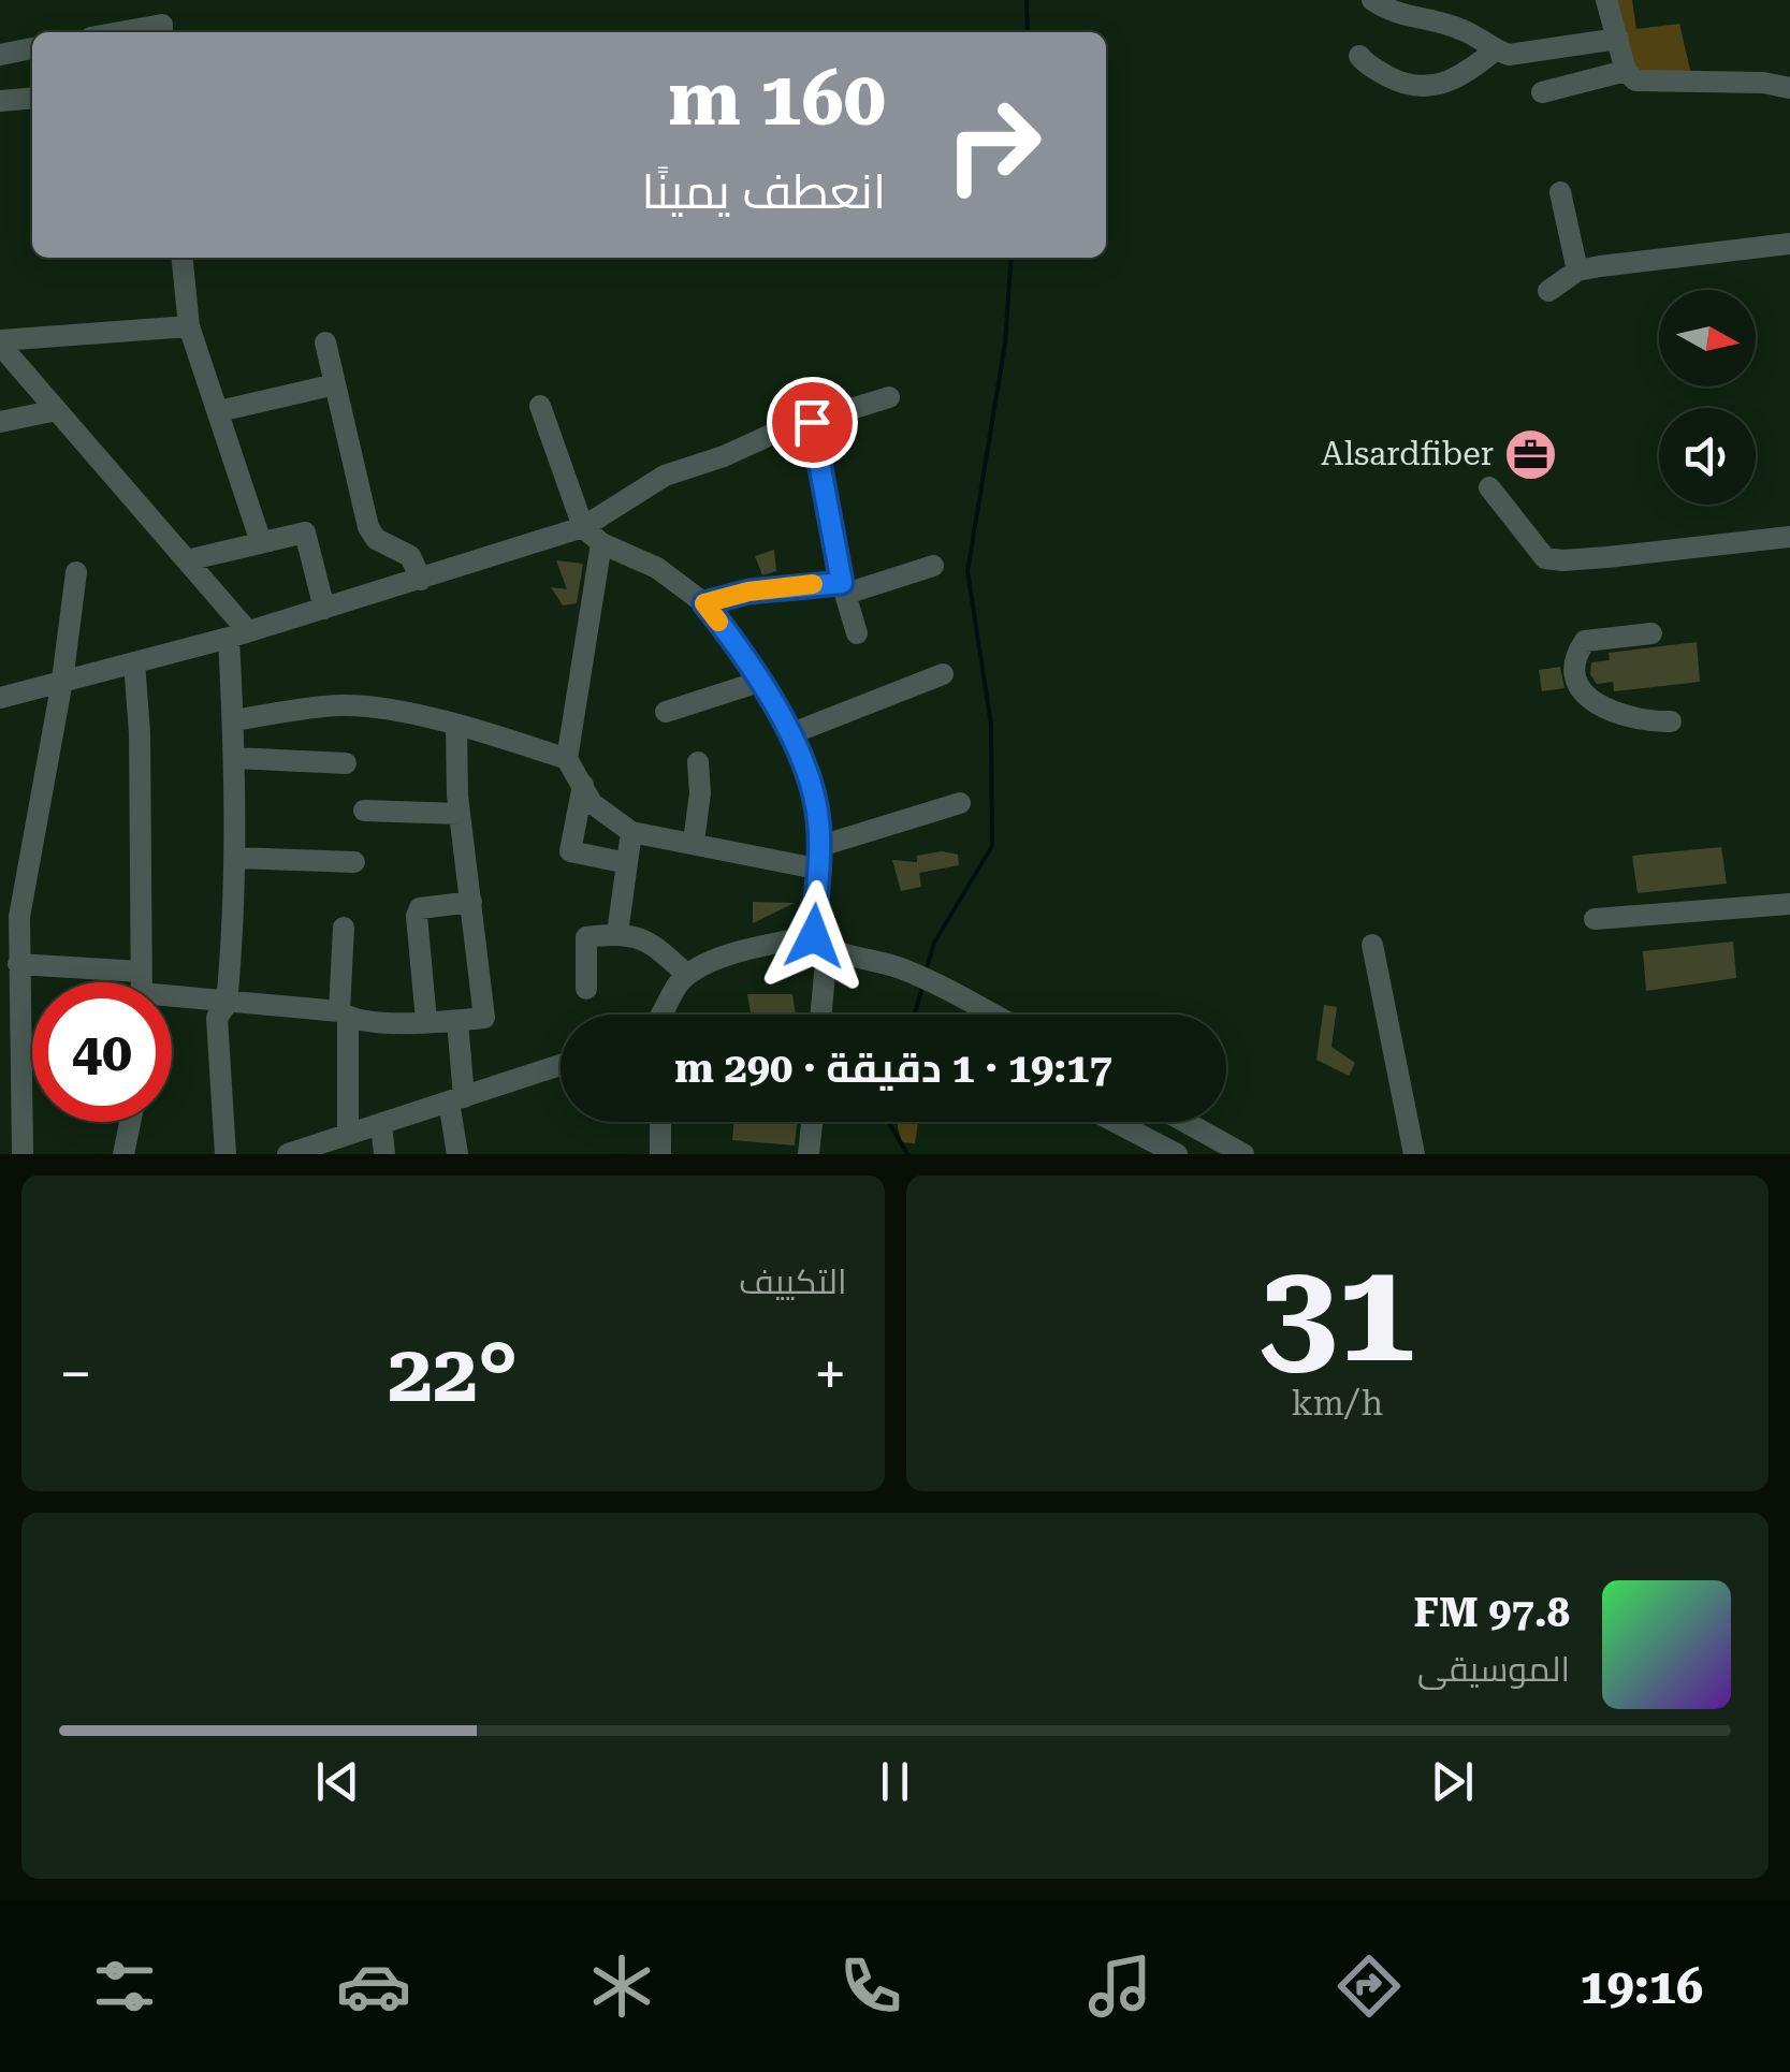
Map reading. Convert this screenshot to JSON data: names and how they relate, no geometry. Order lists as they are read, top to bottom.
{
  "places": {
    "office": ["Alsardfiber"]
  },
  "north": "right",
  "page": {
    "turn": ["160 m", "انعطف يمينًا"],
    "limit": "40",
    "trip": "19:17 · 1 دقيقة · 290 m",
    "tile": [
      ["31", "km/h"],
      "التكييف"
    ],
    "heat": ["−", "22°", "+"],
    "song": ["97.8 FM", "الموسيقى"],
    "tabs": "19:16"
  }
}
